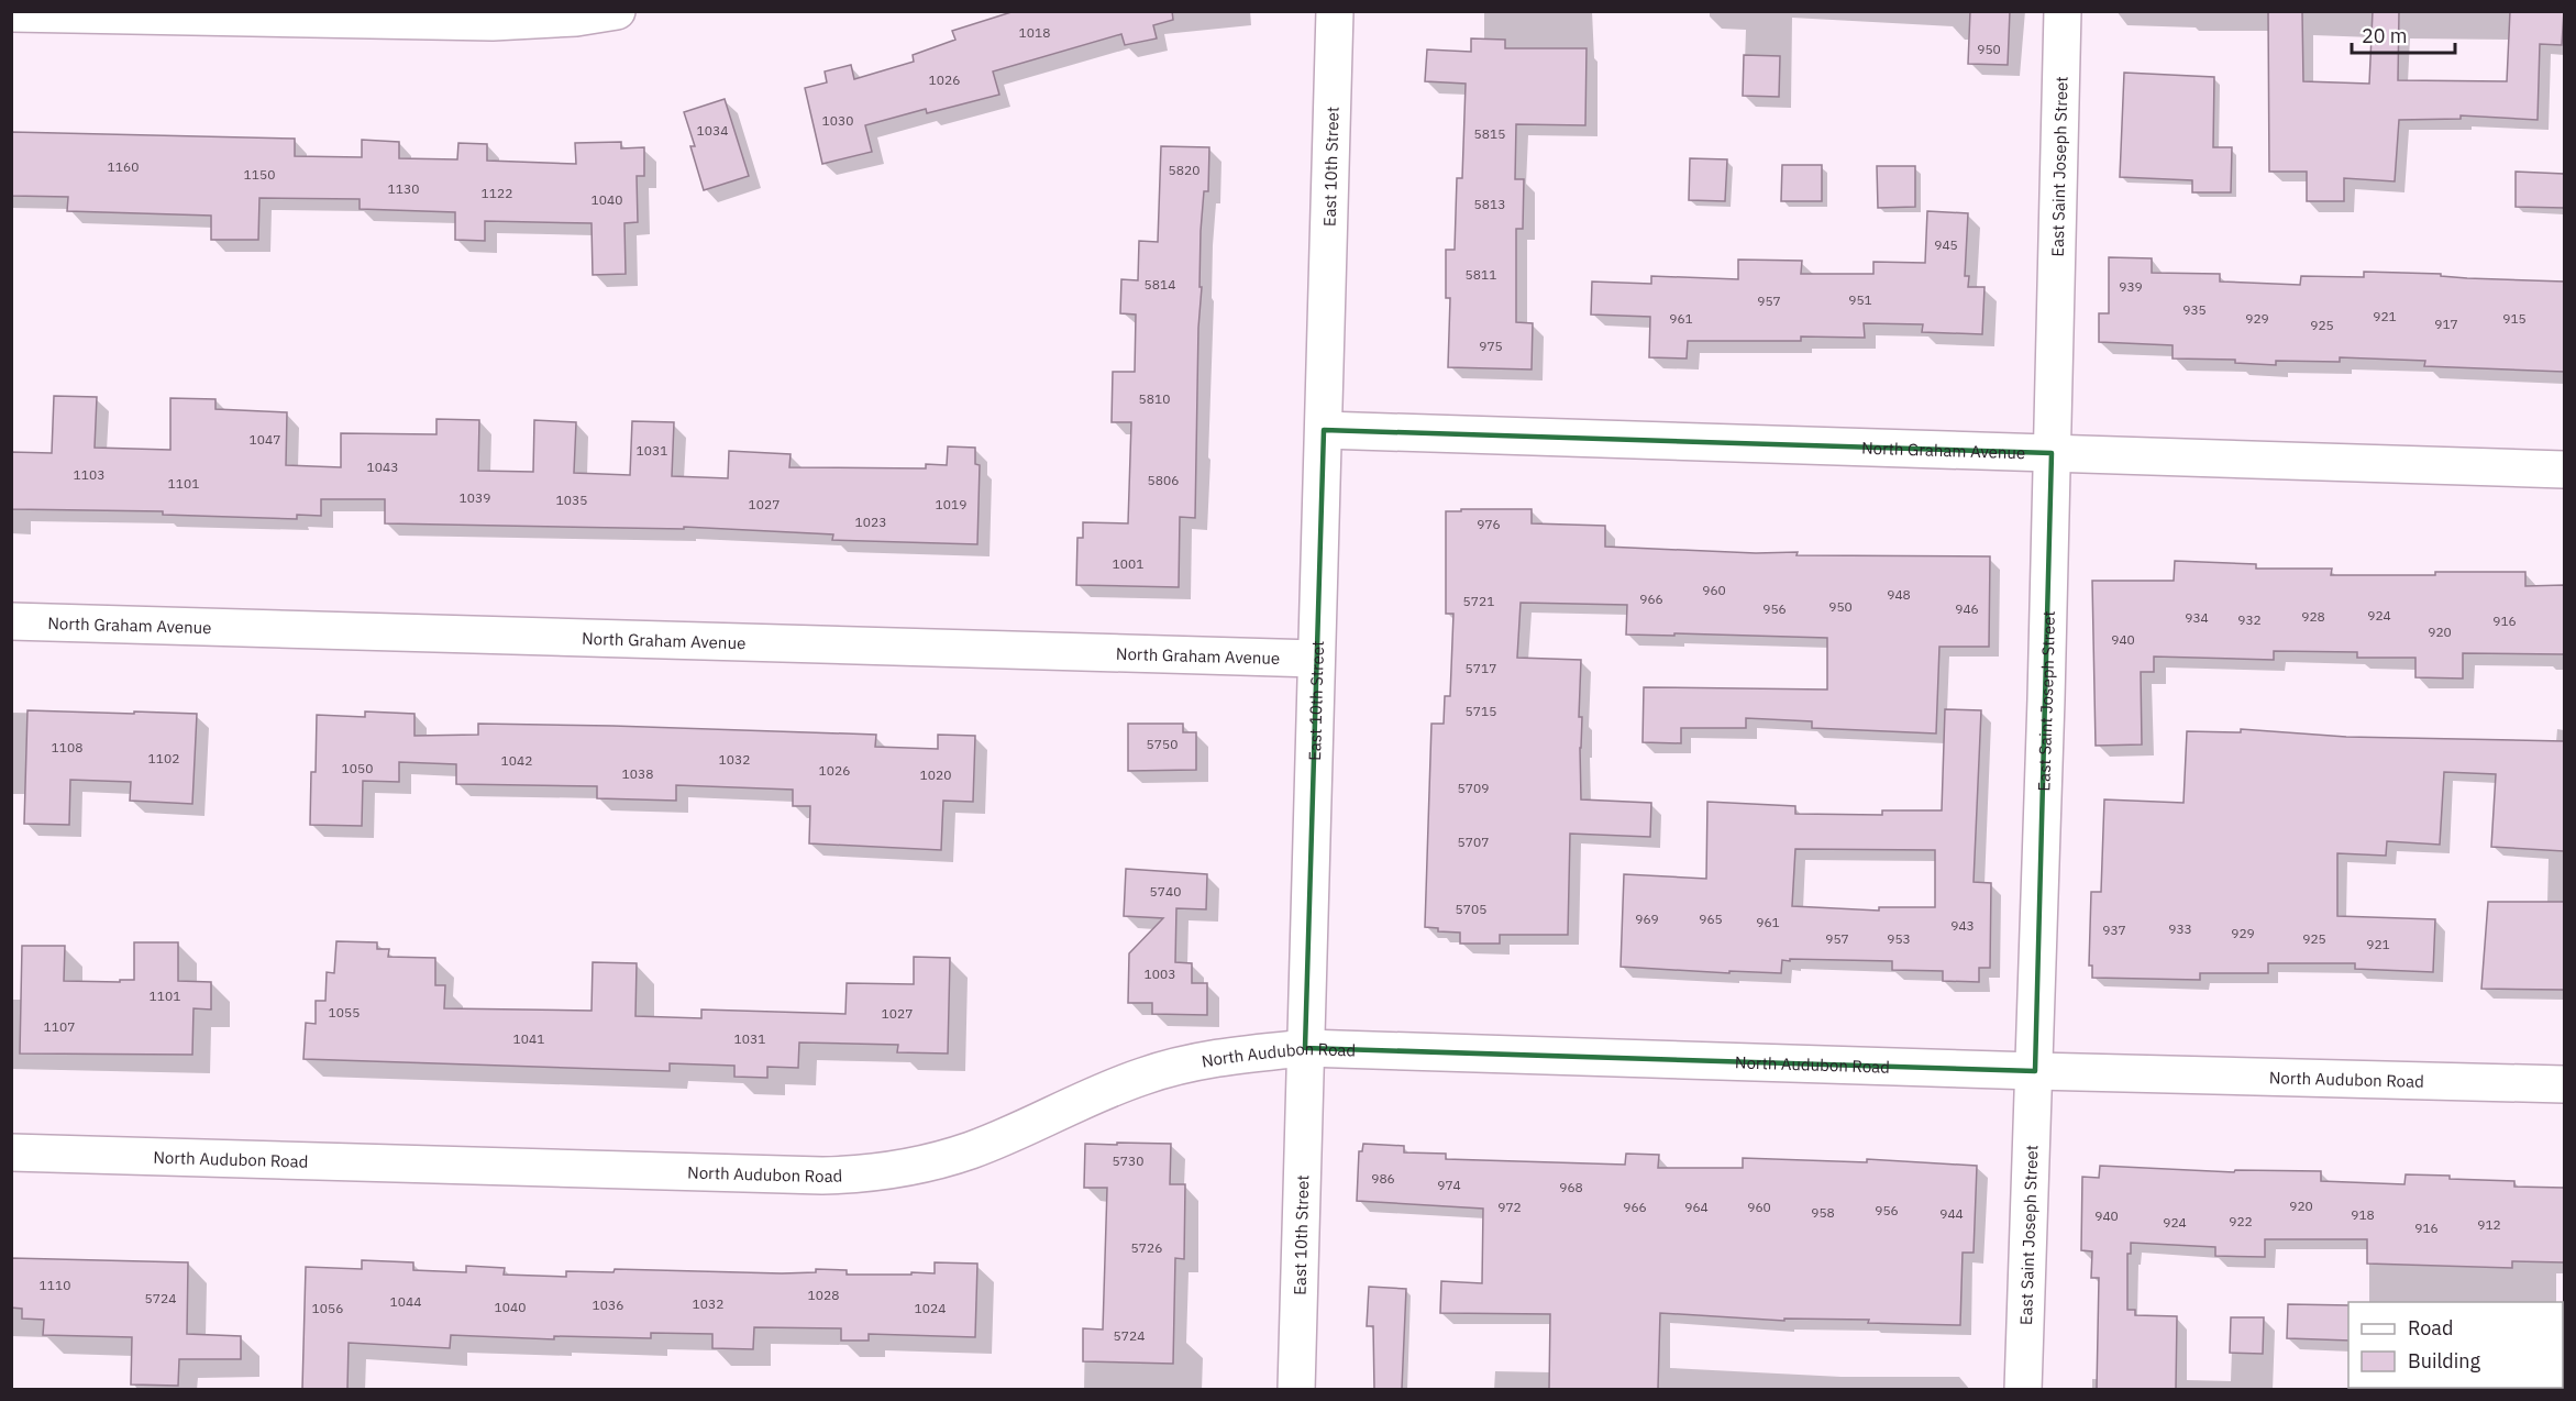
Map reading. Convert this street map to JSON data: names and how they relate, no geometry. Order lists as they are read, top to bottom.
{
  "streets": {
    "street": [
      "East 10th Street",
      "East Saint Joseph Street",
      "North Graham Avenue",
      "North Audubon Road"
    ]
  },
  "crossings": [
    ["East 10th Street", "North Graham Avenue"],
    ["East 10th Street", "North Audubon Road"],
    ["East Saint Joseph Street", "North Graham Avenue"],
    ["East Saint Joseph Street", "North Audubon Road"]
  ],
  "house_numbers": [
    "1018",
    "950",
    "1026",
    "1030",
    "1034",
    "5815",
    "1160",
    "5820",
    "1150",
    "1130",
    "1122",
    "1040",
    "5813",
    "945",
    "5811",
    "5814",
    "939",
    "951",
    "957",
    "935",
    "921",
    "961",
    "929",
    "915",
    "917",
    "925",
    "975",
    "5810",
    "1047",
    "1031",
    "1043",
    "1103",
    "5806",
    "1101",
    "1039",
    "1035",
    "1027",
    "1019",
    "1023",
    "976",
    "1001",
    "960",
    "948",
    "966",
    "5721",
    "950",
    "956",
    "946",
    "924",
    "928",
    "934",
    "932",
    "916",
    "920",
    "940",
    "5717",
    "5715",
    "5750",
    "1108",
    "1102",
    "1032",
    "1042",
    "1050",
    "1026",
    "1038",
    "1020",
    "5709",
    "5707",
    "5740",
    "5705",
    "969",
    "965",
    "961",
    "943",
    "933",
    "937",
    "929",
    "957",
    "953",
    "925",
    "921",
    "1003",
    "1101",
    "1055",
    "1027",
    "1107",
    "1041",
    "1031",
    "5730",
    "986",
    "974",
    "968",
    "920",
    "972",
    "966",
    "964",
    "960",
    "956",
    "958",
    "944",
    "918",
    "940",
    "922",
    "924",
    "912",
    "916",
    "5726",
    "1110",
    "1028",
    "5724",
    "1044",
    "1032",
    "1036",
    "1040",
    "1056",
    "1024",
    "5724"
  ],
  "legend": ["Road", "Building"],
  "scale_bar": "20 m"
}
